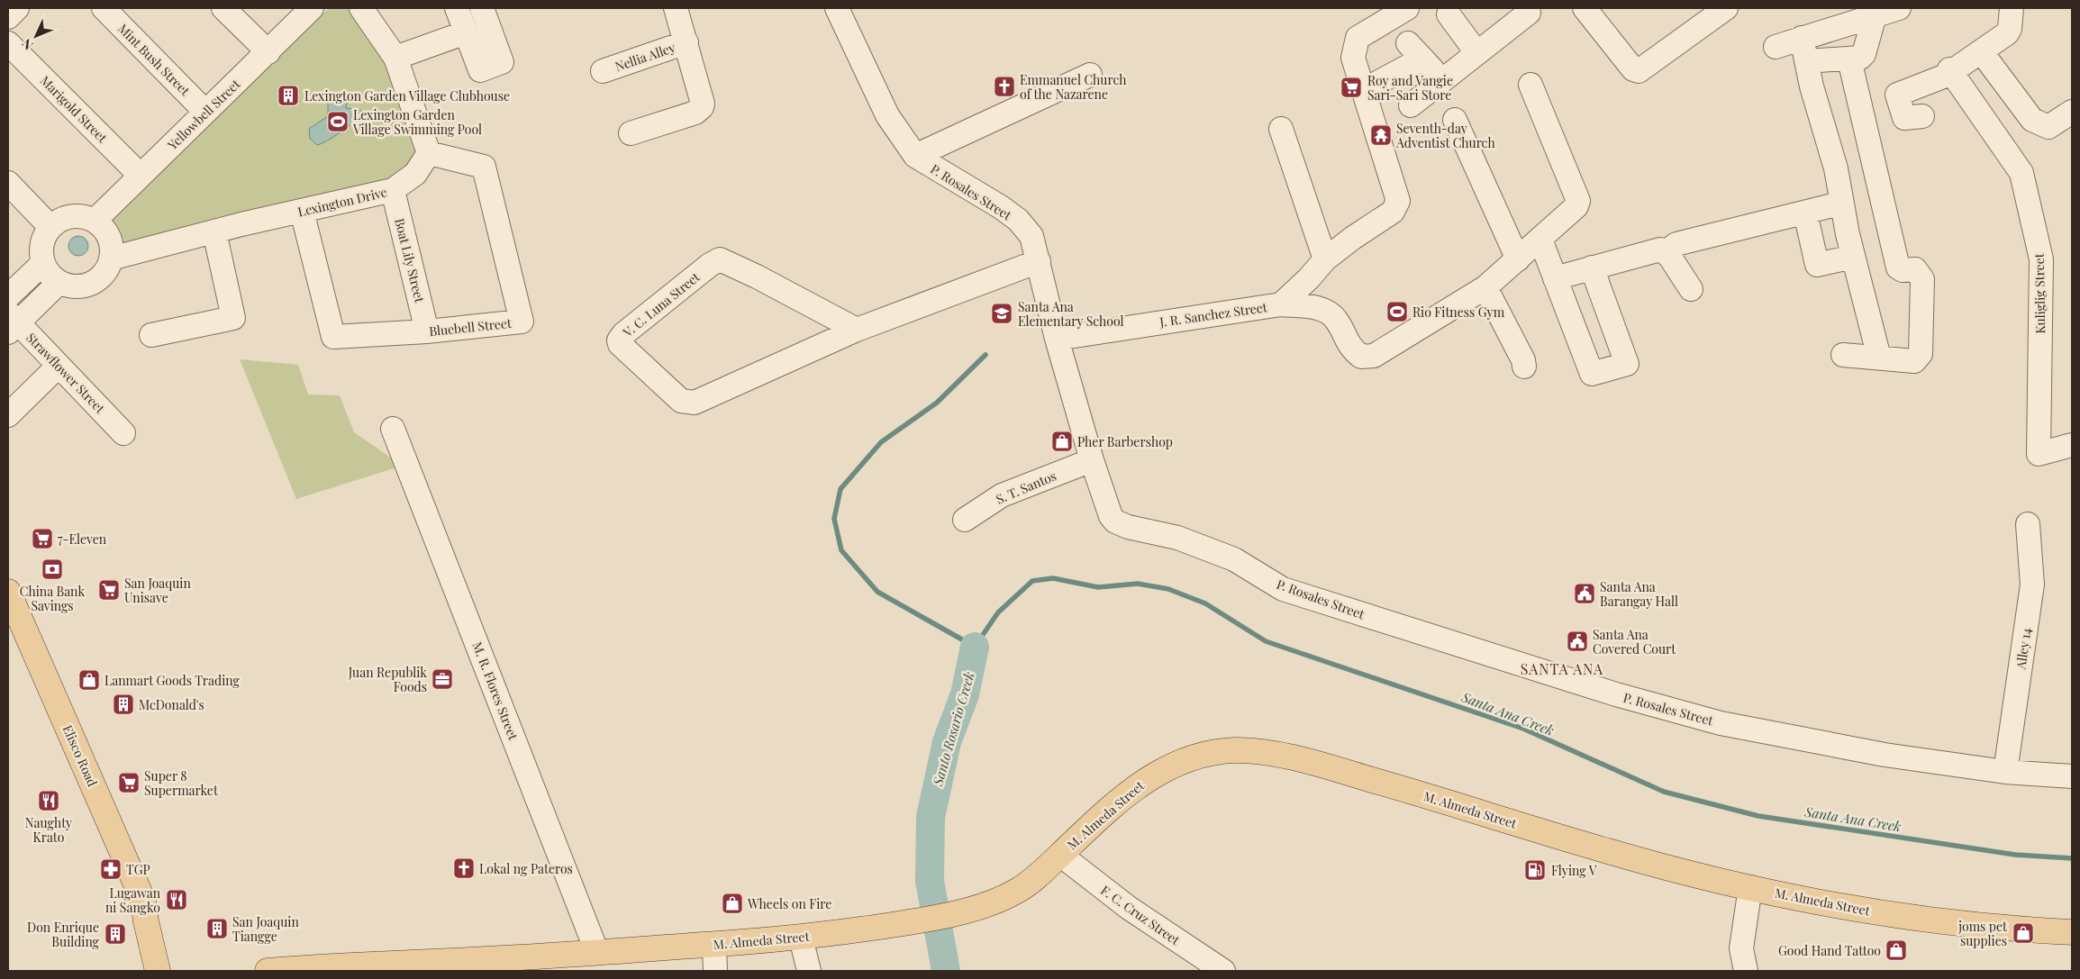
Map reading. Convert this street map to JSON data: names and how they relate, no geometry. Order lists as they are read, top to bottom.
{
  "streets": {
    "main road": ["Elisco Road", "M. Almeda Street"],
    "street": [
      "Nellia Alley",
      "Mint Bush Street",
      "Marigold Street",
      "Yellowbell Street",
      "P. Rosales Street",
      "Lexington Drive",
      "Boat Lily Street",
      "Kuliglig Street",
      "V. C. Luna Street",
      "J. R. Sanchez Street",
      "Bluebell Street",
      "Strawflower Street",
      "S. T. Santos",
      "Alley 14",
      "M. R. Flores Street",
      "F. C. Cruz Street"
    ]
  },
  "crossings": [
    ["Mint Bush Street", "Yellowbell Street"],
    ["Marigold Street", "Yellowbell Street"],
    ["Yellowbell Street", "Lexington Drive"],
    ["P. Rosales Street", "V. C. Luna Street"],
    ["P. Rosales Street", "J. R. Sanchez Street"],
    ["P. Rosales Street", "S. T. Santos"],
    ["P. Rosales Street", "Alley 14"],
    ["Lexington Drive", "Boat Lily Street"],
    ["Lexington Drive", "Bluebell Street"],
    ["Boat Lily Street", "Bluebell Street"],
    ["M. R. Flores Street", "M. Almeda Street"],
    ["M. Almeda Street", "F. C. Cruz Street"]
  ],
  "districts": ["SANTA ANA"],
  "water": ["Santa Ana Creek", "Santo Rosario Creek"],
  "places": {
    "church": ["Emmanuel Church of the Nazarene", "Lokal ng Pateros"],
    "supermarket": [
      "Roy and Vangie Sari-Sari Store",
      "7-Eleven",
      "San Joaquin Unisave",
      "Super 8 Supermarket"
    ],
    "building": [
      "Lexington Garden Village Clubhouse",
      "McDonald's",
      "San Joaquin Tiangge",
      "Don Enrique Building"
    ],
    "sports": ["Lexington Garden Village Swimming Pool", "Rio Fitness Gym"],
    "temple": ["Seventh-day Adventist Church"],
    "school or university": ["Santa Ana Elementary School"],
    "shop": [
      "Pher Barbershop",
      "Lanmart Goods Trading",
      "Wheels on Fire",
      "joms pet supplies",
      "Good Hand Tattoo"
    ],
    "bank": ["China Bank Savings"],
    "public building": ["Santa Ana Barangay Hall", "Santa Ana Covered Court"],
    "office": ["Juan Republik Foods"],
    "restaurant": ["Naughty Krato", "Lugawan ni Sangko"],
    "pharmacy": ["TGP"],
    "fuel station": ["Flying V"]
  },
  "north": "bottom left"
}
